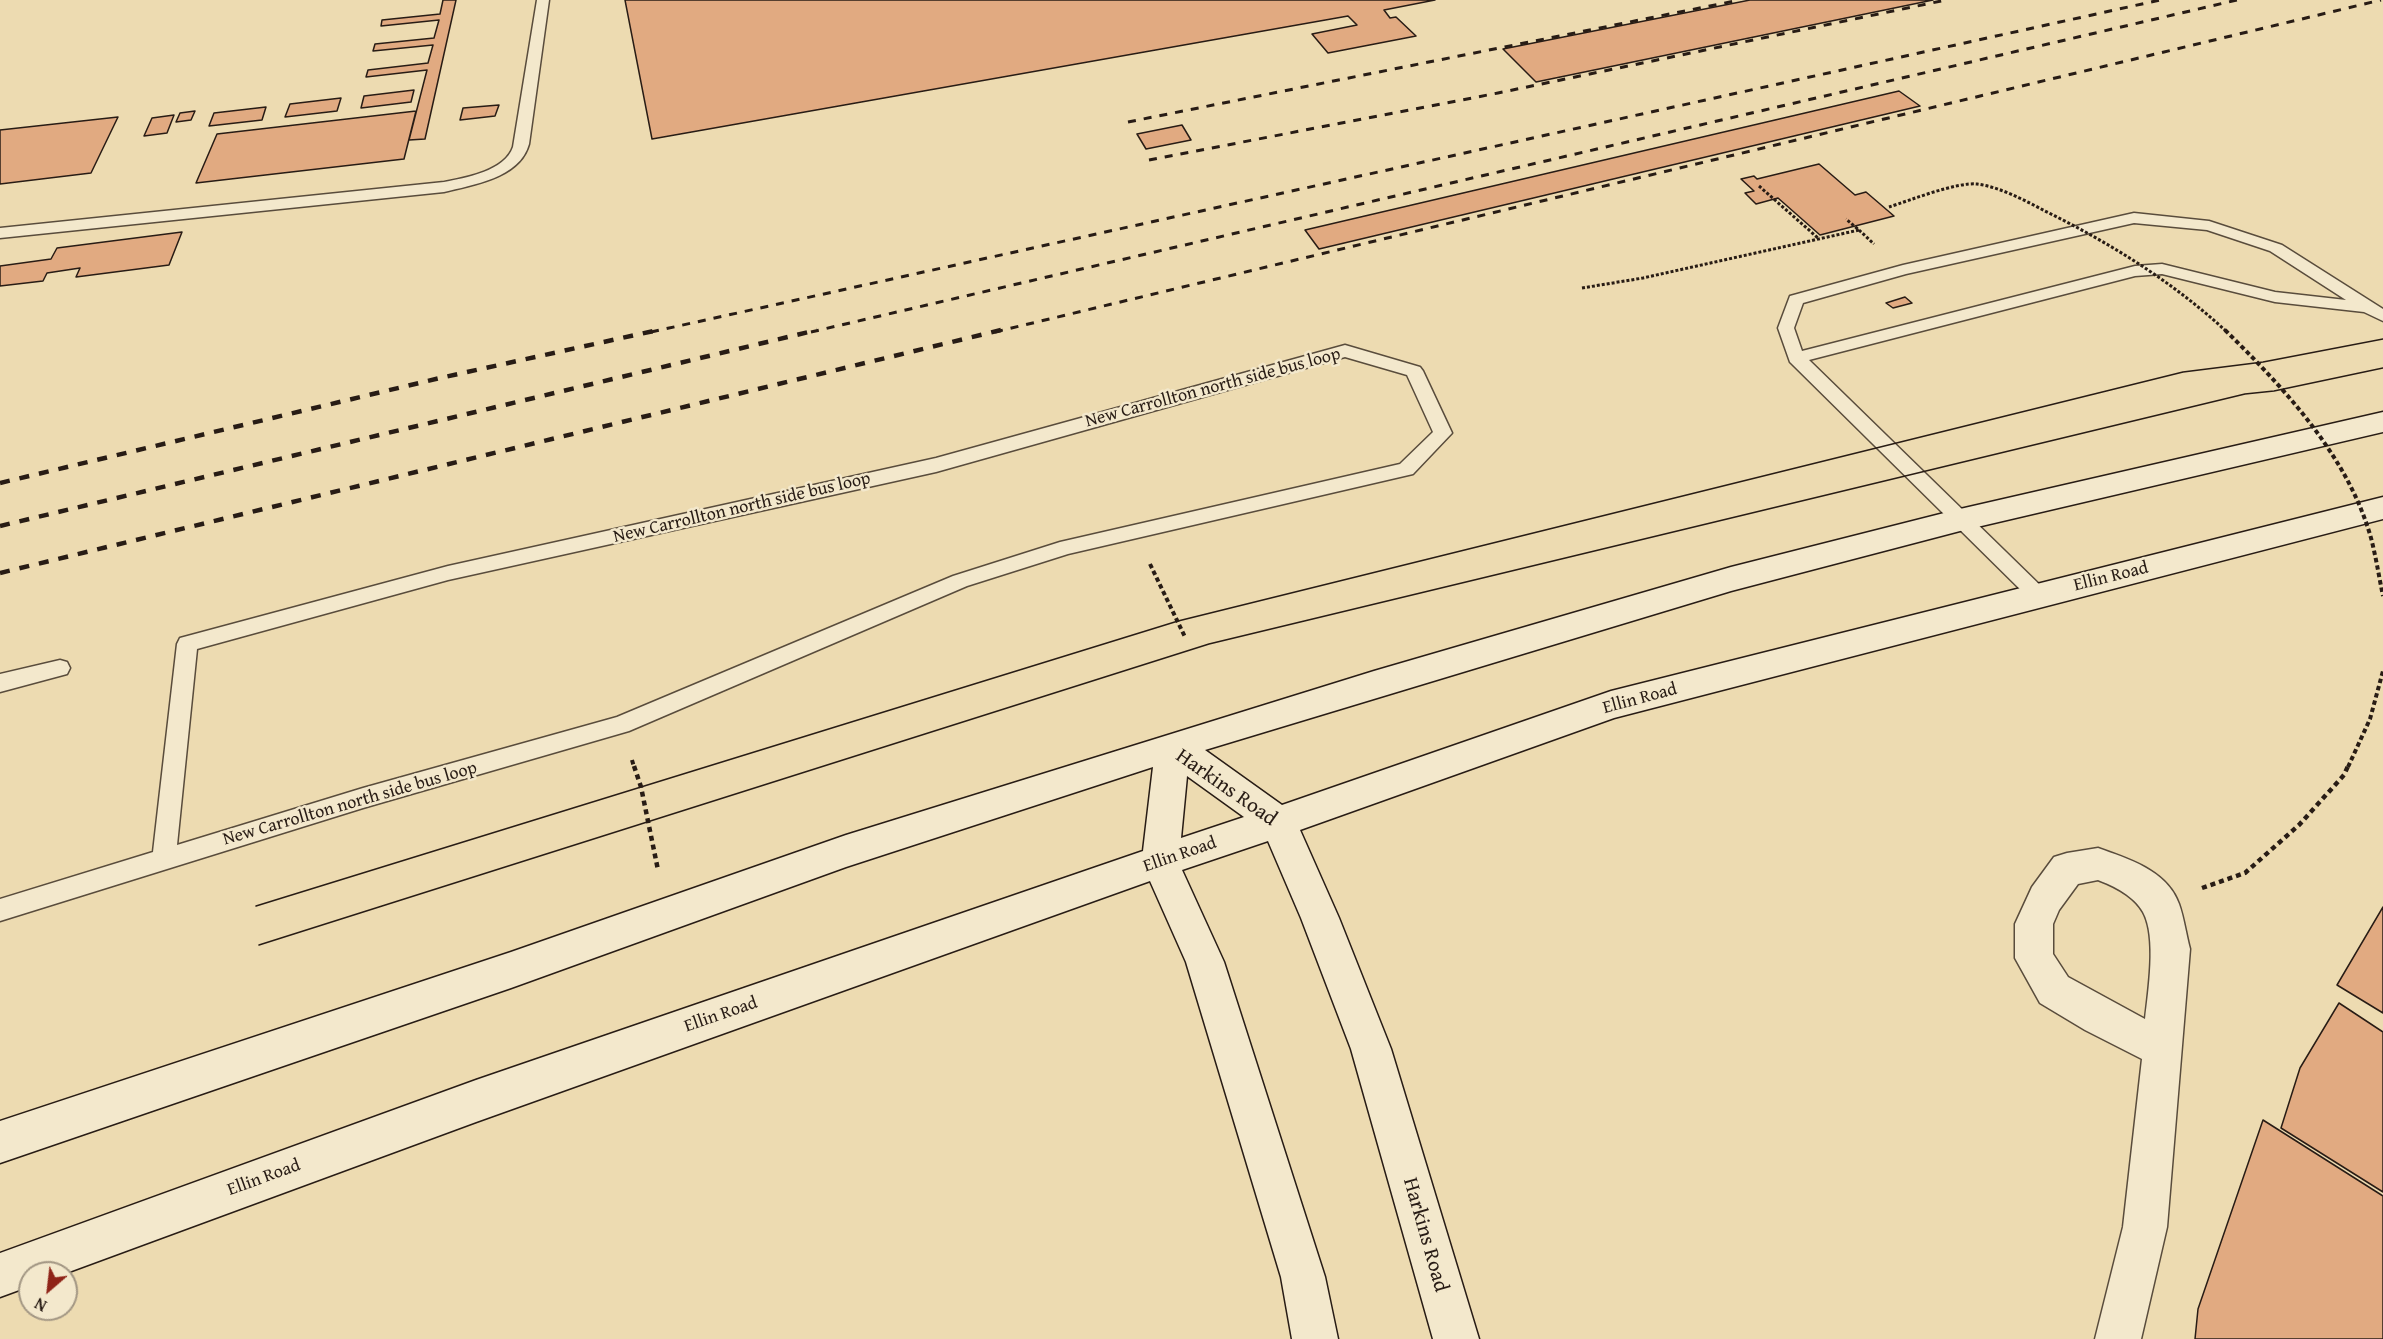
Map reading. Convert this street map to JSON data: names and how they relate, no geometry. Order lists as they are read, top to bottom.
{
  "streets": {
    "street": ["Ellin Road", "Harkins Road"],
    "lane": ["New Carrollton north side bus loop"]
  },
  "crossings": [
    ["Ellin Road", "Harkins Road"]
  ],
  "north": "bottom left"
}
